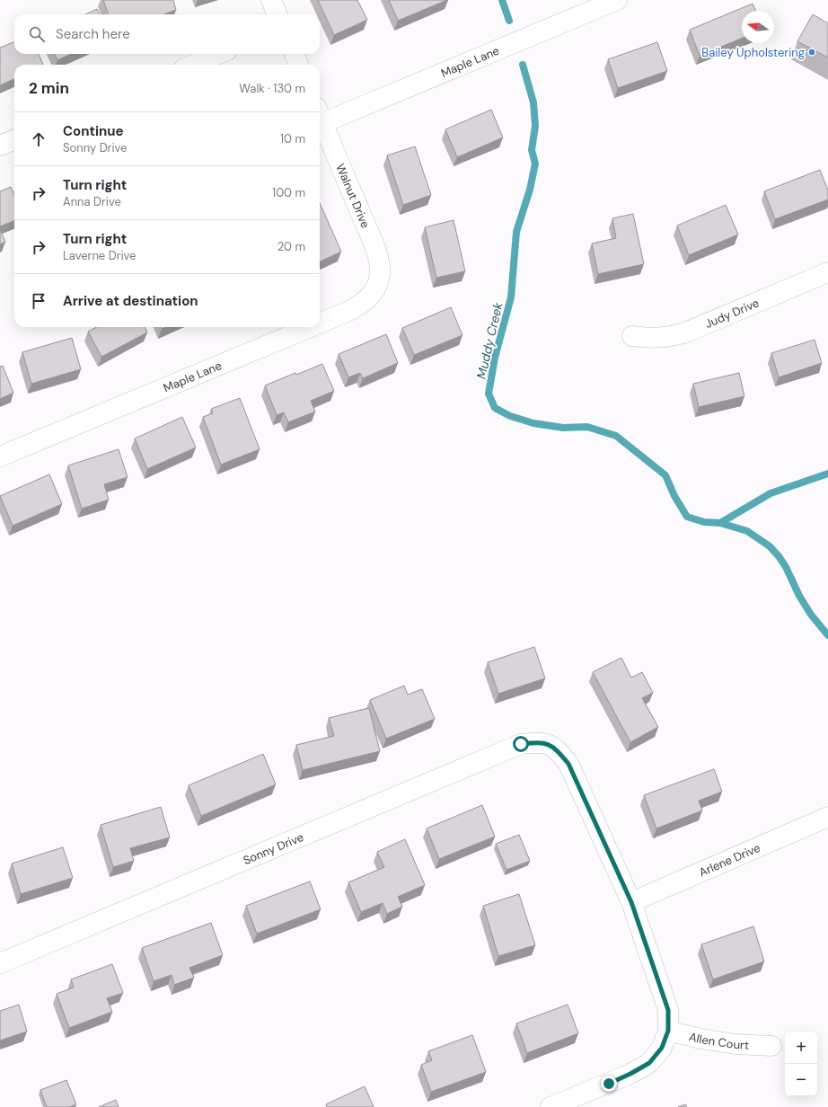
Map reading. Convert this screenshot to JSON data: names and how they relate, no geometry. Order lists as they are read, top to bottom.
{
  "streets": {
    "street": [
      "Maple Lane",
      "Walnut Drive",
      "Judy Drive",
      "Sonny Drive",
      "Arlene Drive",
      "Allen Court"
    ]
  },
  "crossings": [
    ["Maple Lane", "Walnut Drive"],
    ["Sonny Drive", "Arlene Drive"]
  ],
  "water": ["Muddy Creek"],
  "places": ["Bailey Upholstering"],
  "north": "left",
  "page": {
    "search": "Search here",
    "heading": ["2 min", "Walk · 130 m"],
    "list": [
      ["Continue", "Sonny Drive", "10 m"],
      ["Turn right", "Anna Drive", "100 m"],
      ["Turn right", "Laverne Drive", "20 m"],
      "Arrive at destination"
    ],
    "map_buttons": ["+", "−"]
  }
}
